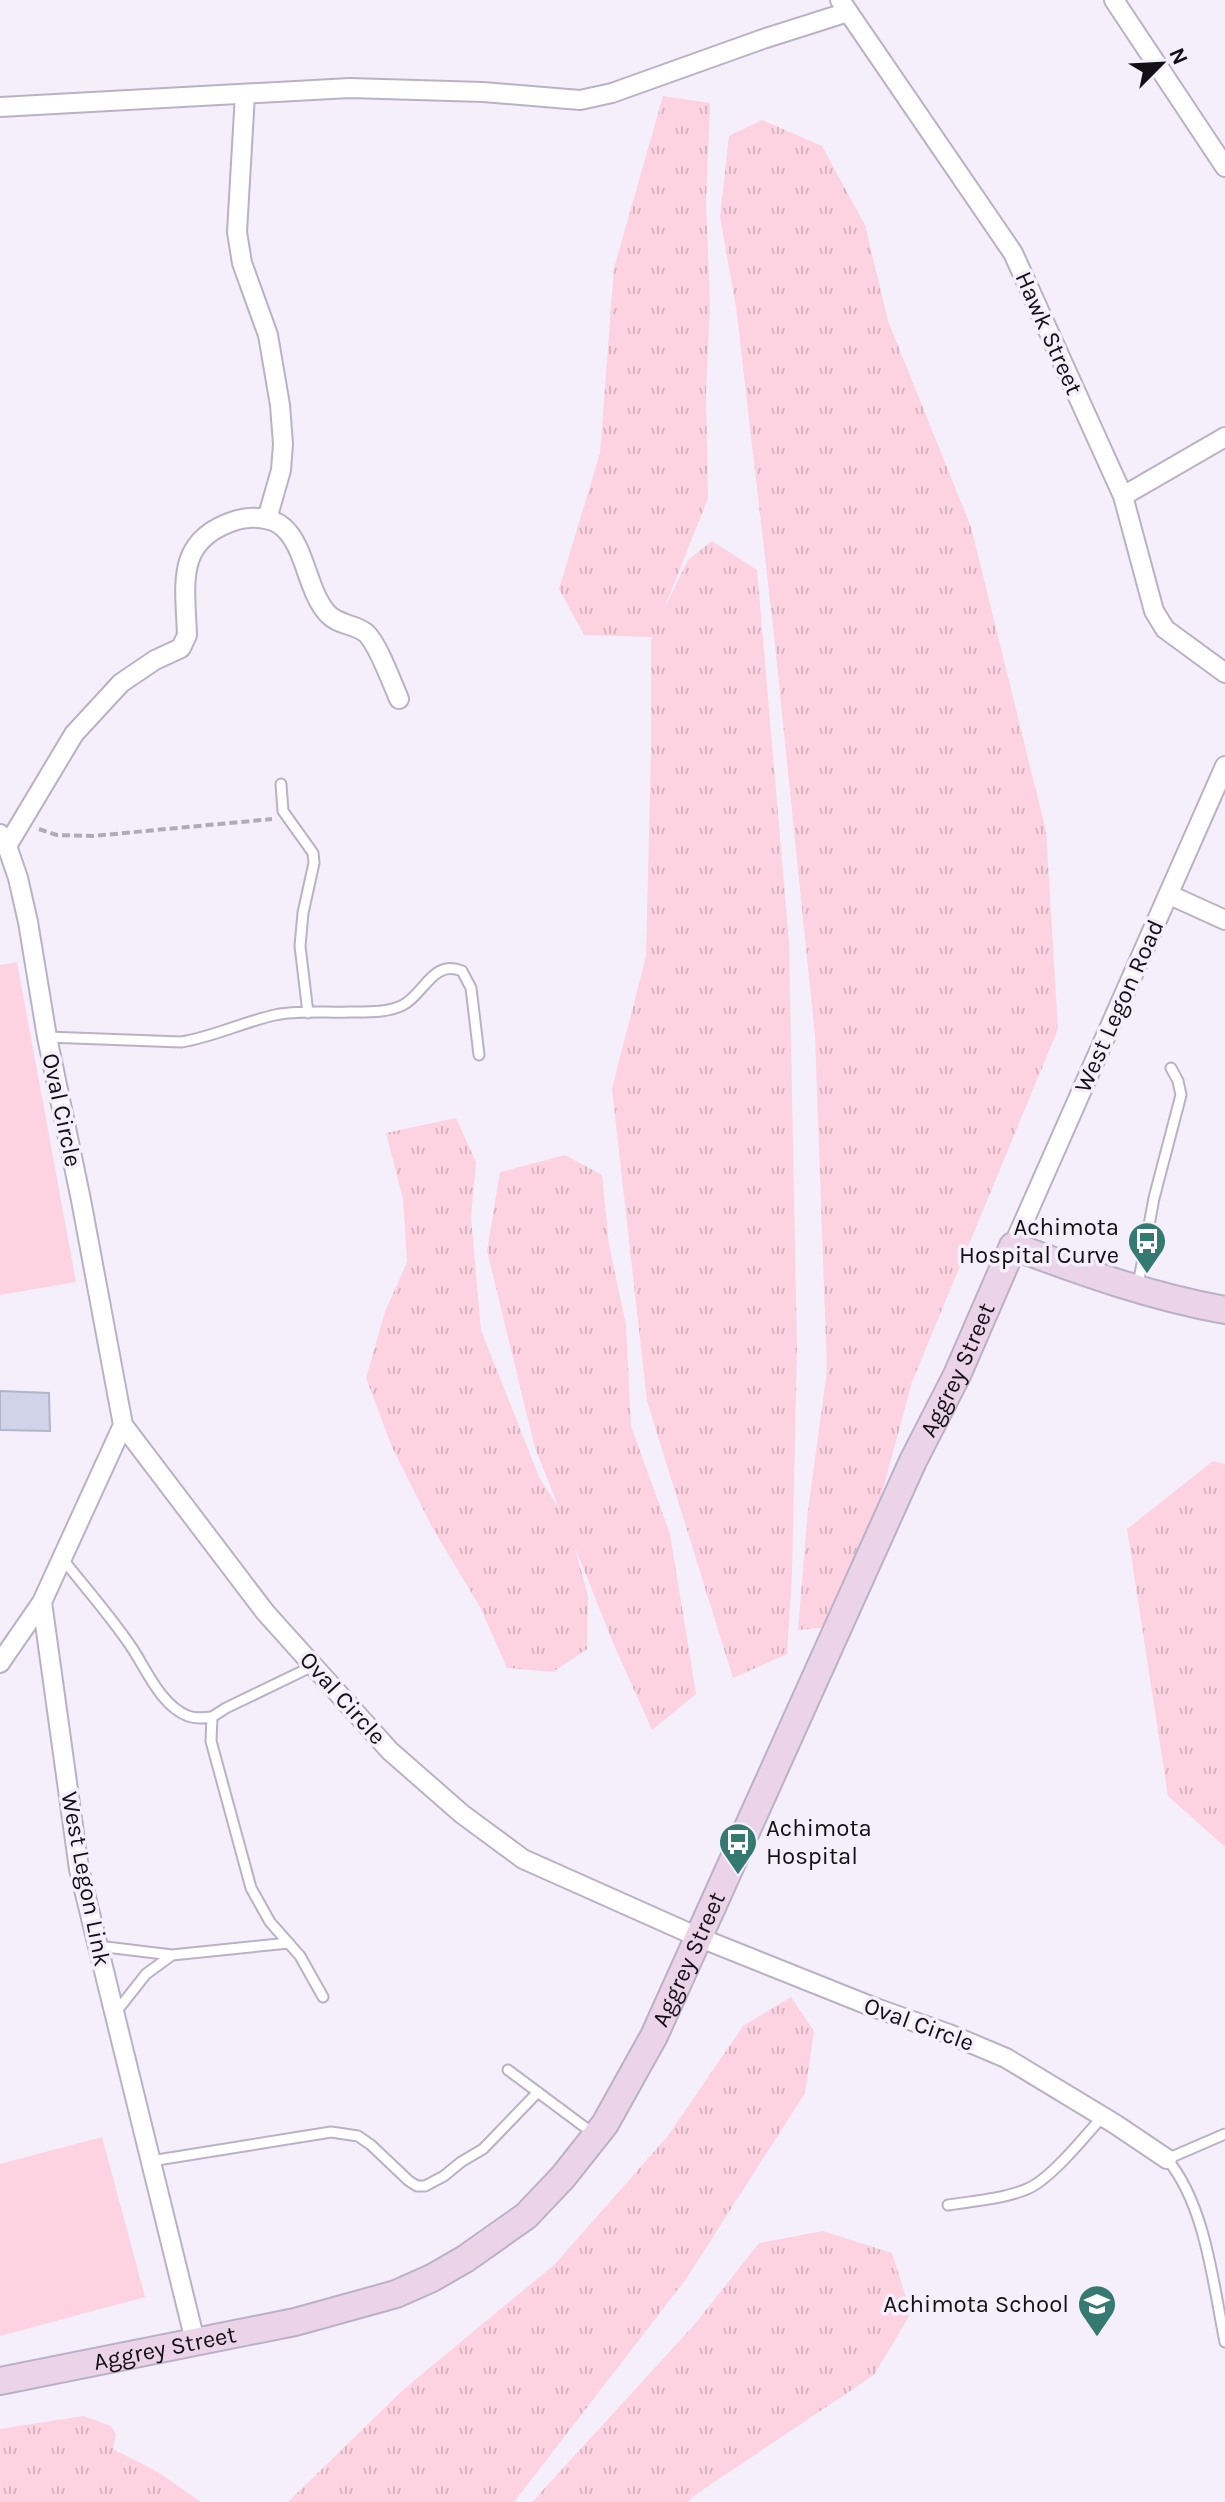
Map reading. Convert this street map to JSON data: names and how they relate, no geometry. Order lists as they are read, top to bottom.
{
  "streets": {
    "main road": ["Aggrey Street"],
    "street": [
      "Hawk Street",
      "West Legon Road",
      "Oval Circle",
      "West Legon Link"
    ]
  },
  "crossings": [
    ["West Legon Road", "Aggrey Street"],
    ["Oval Circle", "Aggrey Street"],
    ["Aggrey Street", "West Legon Link"]
  ],
  "places": {
    "bus stop": ["Achimota Hospital Curve", "Achimota Hospital"],
    "school or university": ["Achimota School"]
  },
  "north": "top right"
}
